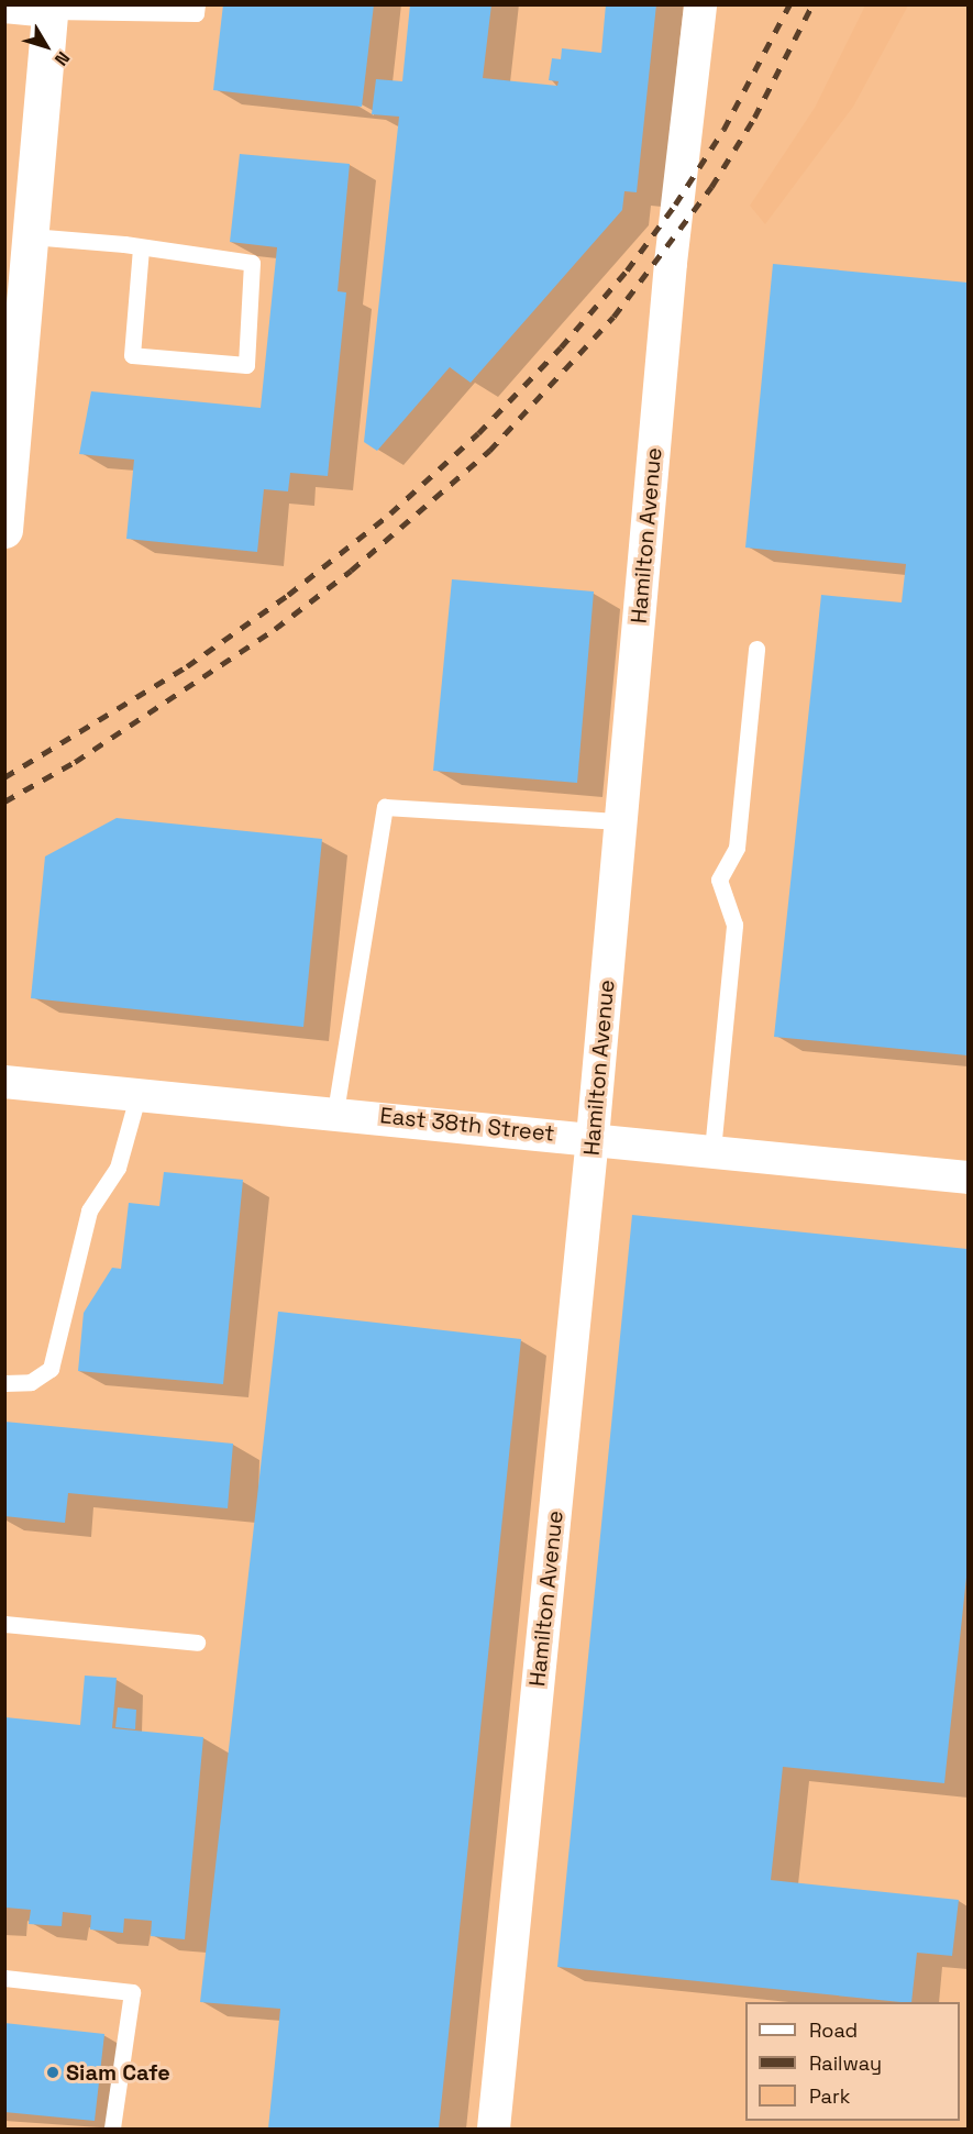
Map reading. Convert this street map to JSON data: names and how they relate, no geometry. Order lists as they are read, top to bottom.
{
  "streets": {
    "street": ["Hamilton Avenue", "East 38th Street"]
  },
  "crossings": [
    ["Hamilton Avenue", "East 38th Street"]
  ],
  "places": ["Siam Cafe"],
  "legend": ["Road", "Railway", "Park"],
  "north": "bottom right"
}
